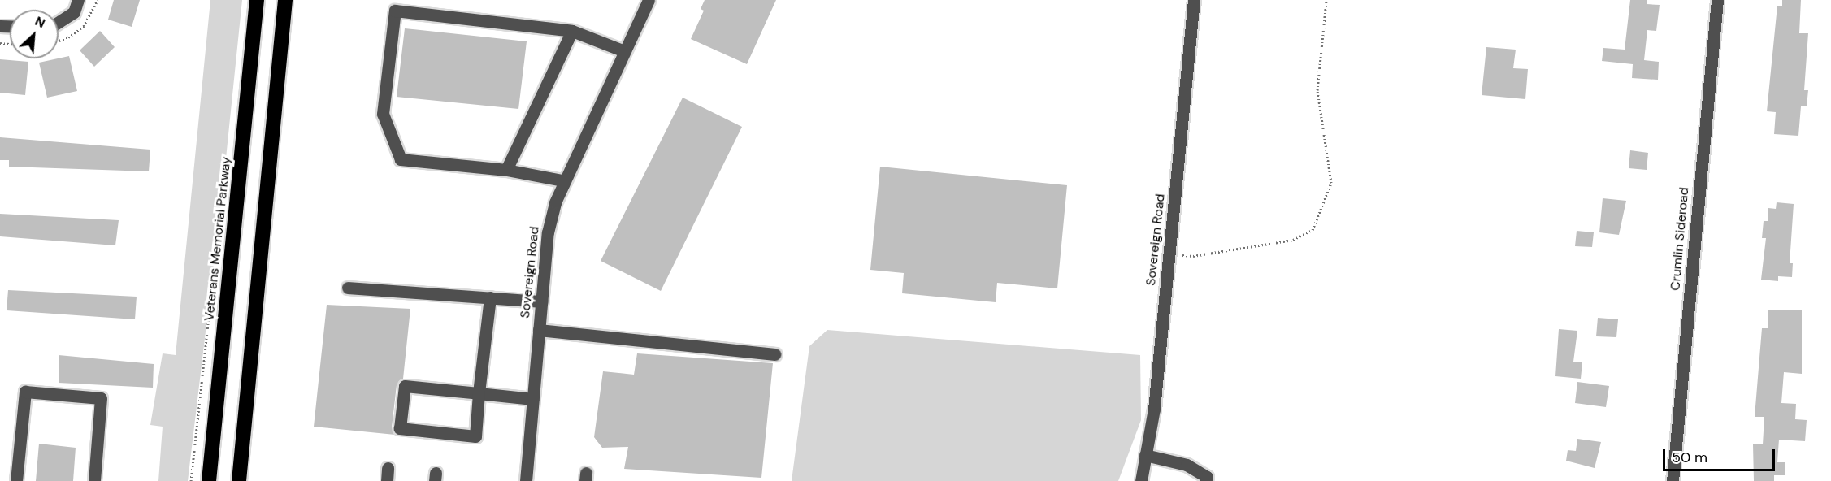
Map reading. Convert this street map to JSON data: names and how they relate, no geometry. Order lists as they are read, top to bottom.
{
  "streets": {
    "highway": ["Veterans Memorial Parkway"],
    "street": ["Crumlin Sideroad", "Sovereign Road"]
  },
  "scale_bar": "50 m",
  "north": "top right"
}
